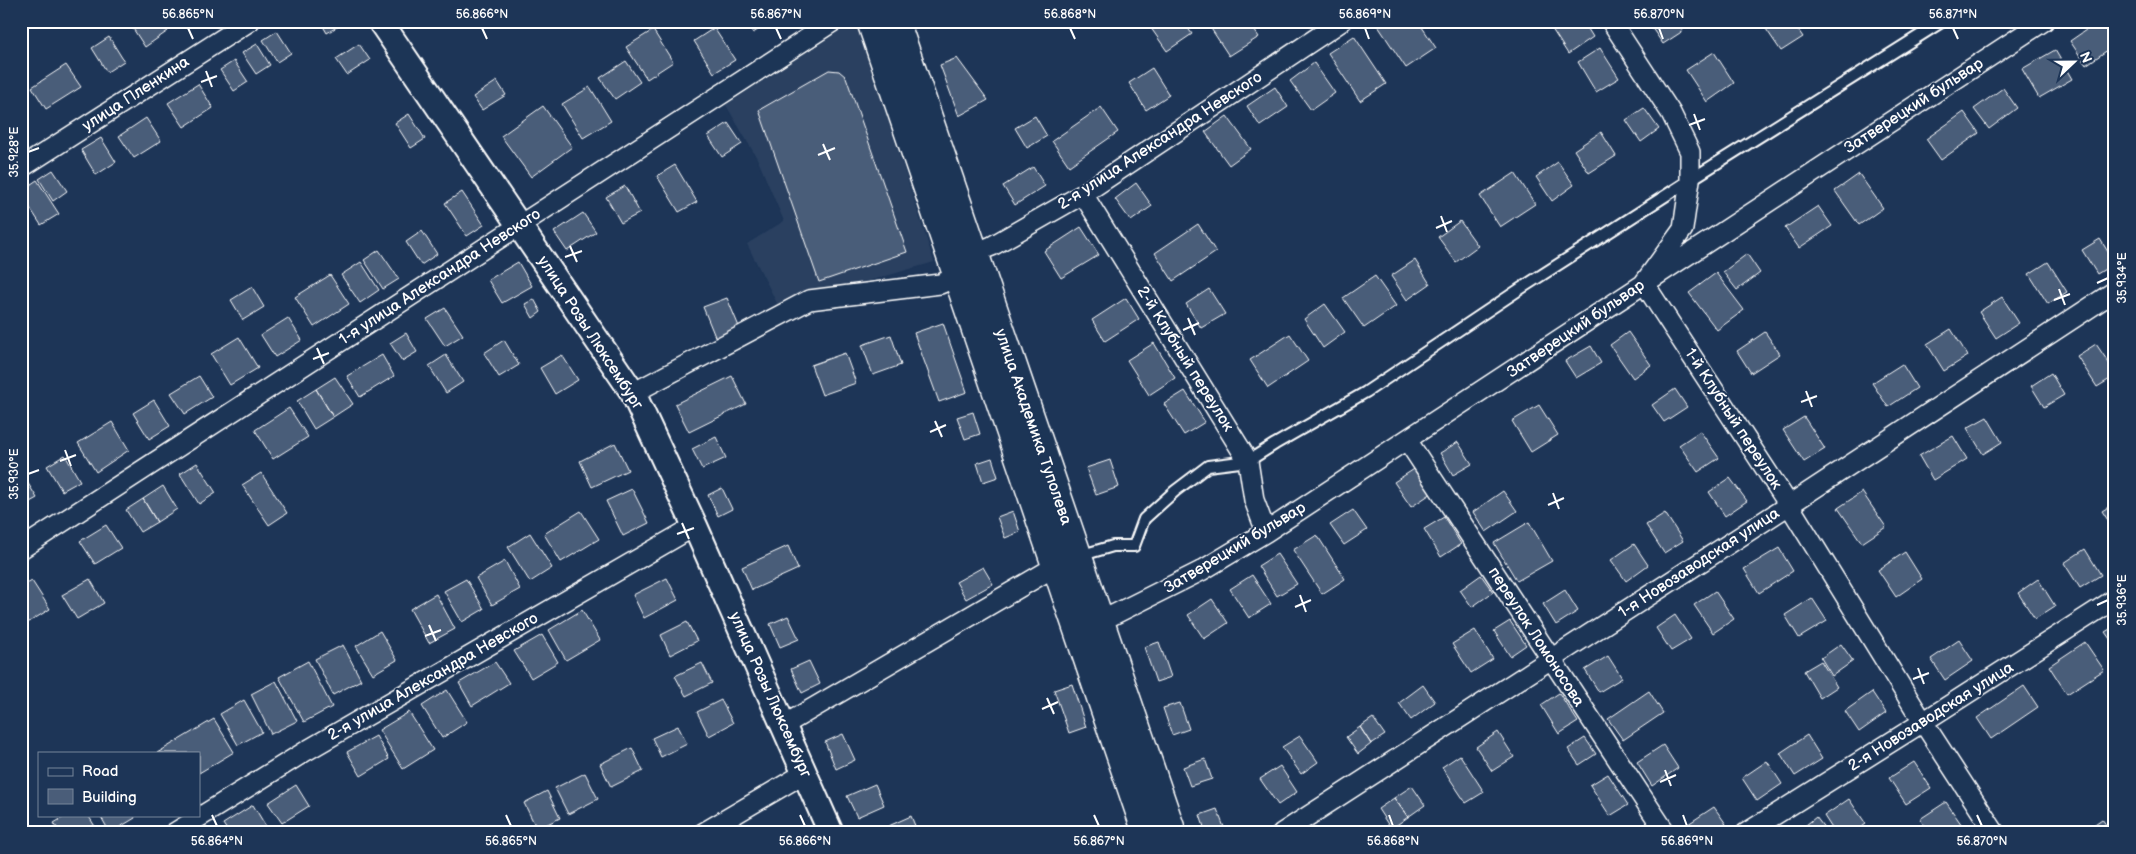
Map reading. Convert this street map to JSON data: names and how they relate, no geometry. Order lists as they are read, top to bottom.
{
  "streets": {
    "main road": ["улица Академика Туполева"],
    "street": [
      "улица Пленкина",
      "Затверецкий бульвар",
      "2-я улица Александра Невского",
      "1-я улица Александра Невского",
      "улица Розы Люксембург",
      "2-й Клубный переулок",
      "1-й Клубный переулок",
      "1-я Новозаводская улица",
      "переулок Ломоносова",
      "2-я Новозаводская улица"
    ]
  },
  "crossings": [
    ["Затверецкий бульвар", "2-й Клубный переулок"],
    ["Затверецкий бульвар", "1-й Клубный переулок"],
    ["Затверецкий бульвар", "улица Академика Туполева"],
    ["Затверецкий бульвар", "переулок Ломоносова"],
    ["2-я улица Александра Невского", "улица Розы Люксембург"],
    ["2-я улица Александра Невского", "2-й Клубный переулок"],
    ["2-я улица Александра Невского", "улица Академика Туполева"],
    ["1-я улица Александра Невского", "улица Розы Люксембург"],
    ["1-й Клубный переулок", "1-я Новозаводская улица"],
    ["1-й Клубный переулок", "2-я Новозаводская улица"],
    ["1-я Новозаводская улица", "переулок Ломоносова"]
  ],
  "legend": ["Road", "Building"],
  "north": "right",
  "coordinates": [
    "56.865°N",
    "56.866°N",
    "56.867°N",
    "56.868°N",
    "56.869°N",
    "56.870°N",
    "56.871°N",
    "35.928°E",
    "35.934°E",
    "35.930°E",
    "35.936°E",
    "56.864°N"
  ]
}
